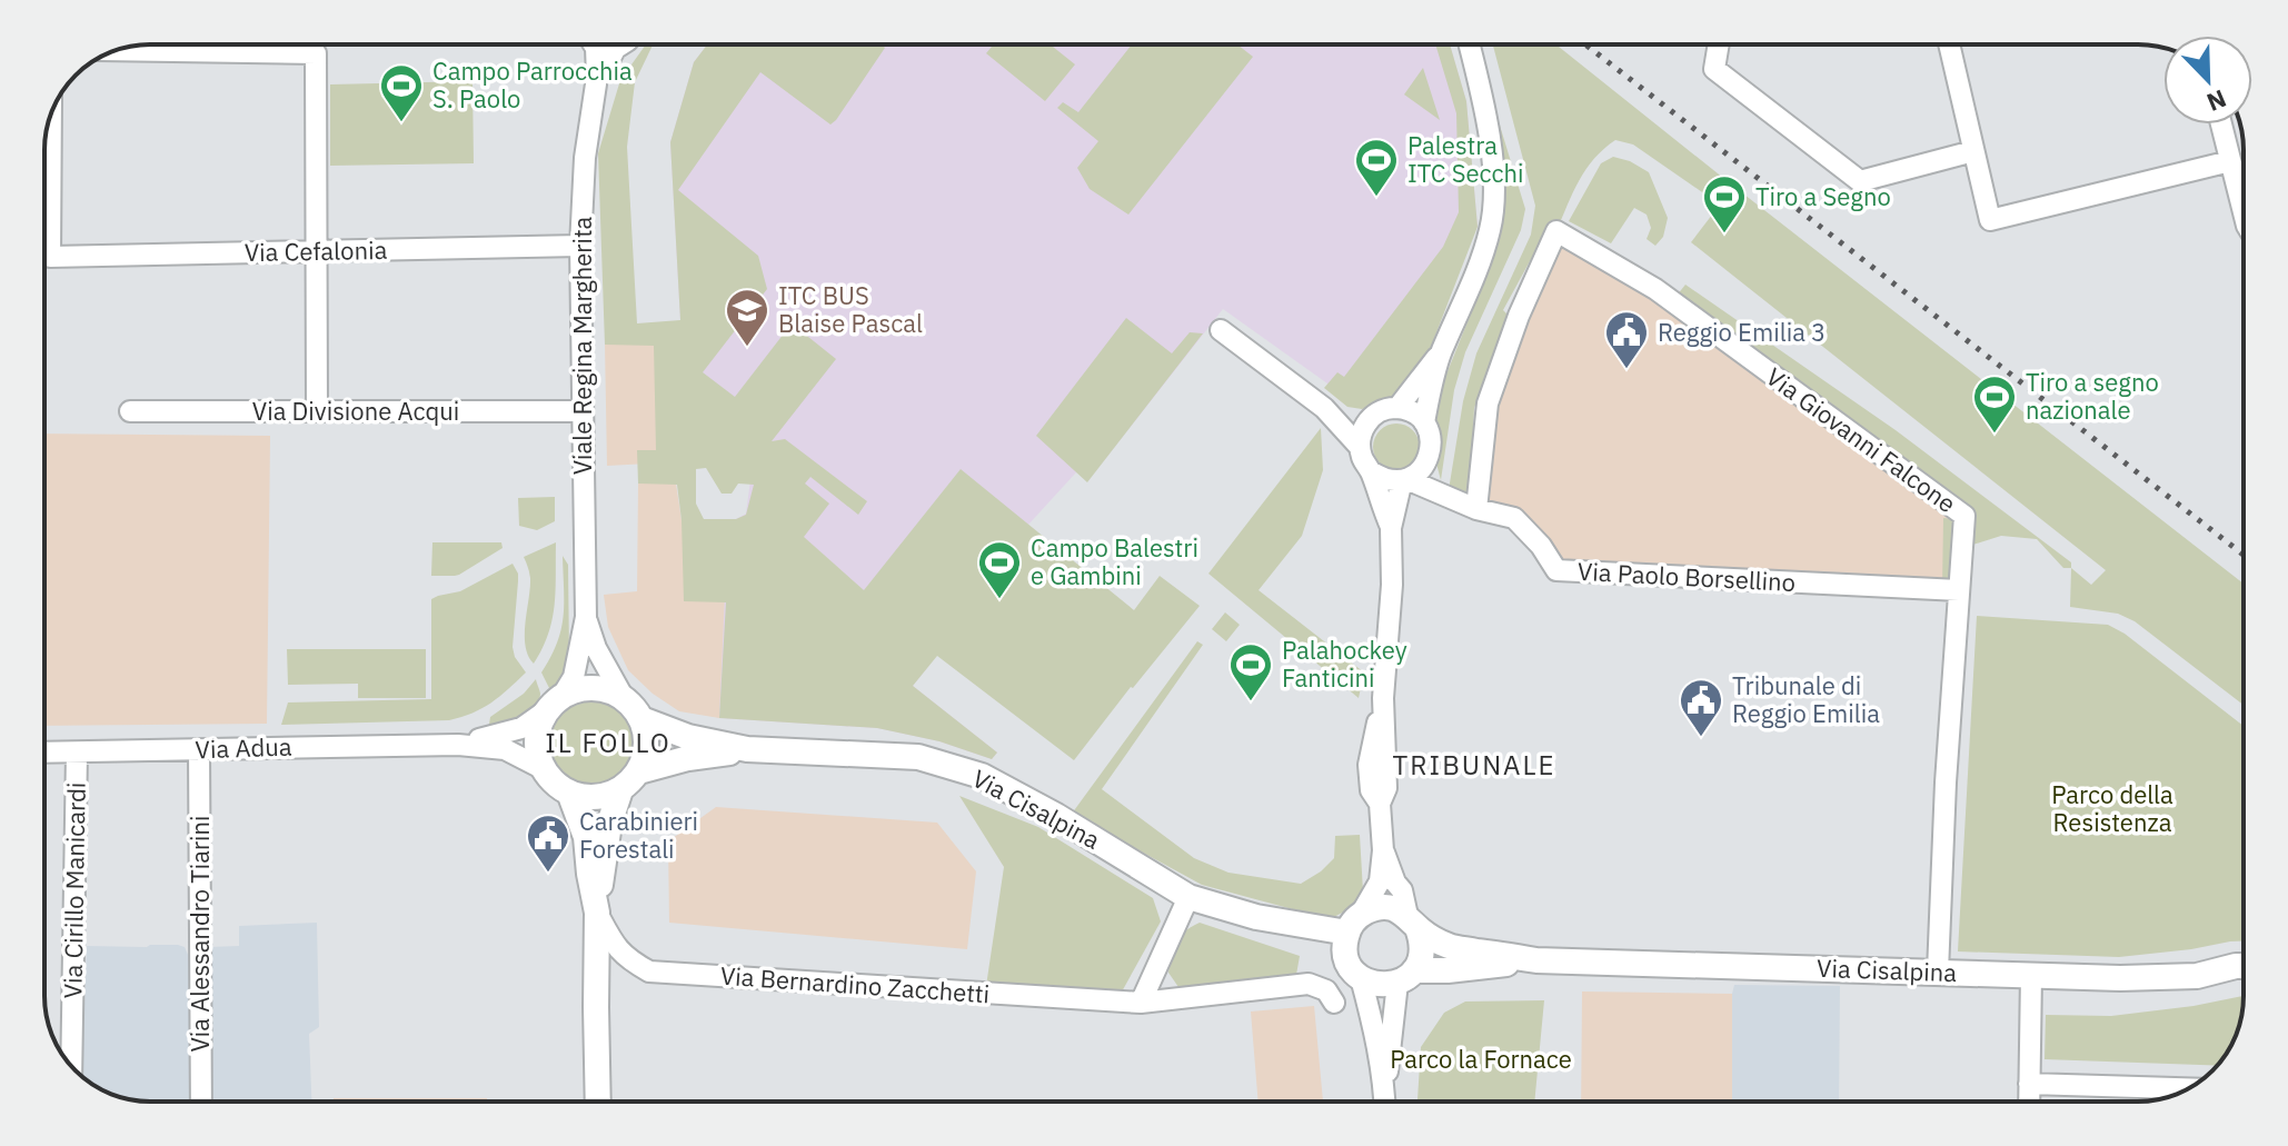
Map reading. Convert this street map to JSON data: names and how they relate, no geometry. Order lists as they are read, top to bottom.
{
  "streets": {
    "main road": ["Viale Regina Margherita", "Via Cisalpina"],
    "street": [
      "Via Cefalonia",
      "Via Divisione Acqui",
      "Via Giovanni Falcone",
      "Via Paolo Borsellino",
      "Via Adua",
      "Via Cirillo Manicardi",
      "Via Alessandro Tiarini",
      "Via Bernardino Zacchetti"
    ]
  },
  "crossings": [
    ["Via Cefalonia", "Viale Regina Margherita"],
    ["Viale Regina Margherita", "Via Divisione Acqui"],
    ["Viale Regina Margherita", "Via Adua"],
    ["Viale Regina Margherita", "Via Cisalpina"],
    ["Via Giovanni Falcone", "Via Paolo Borsellino"],
    ["Via Giovanni Falcone", "Via Cisalpina"],
    ["Via Adua", "Via Cisalpina"],
    ["Via Adua", "Via Cirillo Manicardi"],
    ["Via Adua", "Via Alessandro Tiarini"]
  ],
  "districts": ["IL FOLLO", "TRIBUNALE"],
  "parks": ["Parco della Resistenza", "Parco la Fornace"],
  "places": {
    "sports": [
      "Campo Parrocchia S. Paolo",
      "Palestra ITC Secchi",
      "Tiro a Segno",
      "Tiro a segno nazionale",
      "Campo Balestri e Gambini",
      "Palahockey Fanticini"
    ],
    "school or university": ["ITC BUS Blaise Pascal"],
    "public building": ["Reggio Emilia 3", "Tribunale di Reggio Emilia", "Carabinieri Forestali"]
  },
  "north": "bottom right"
}
